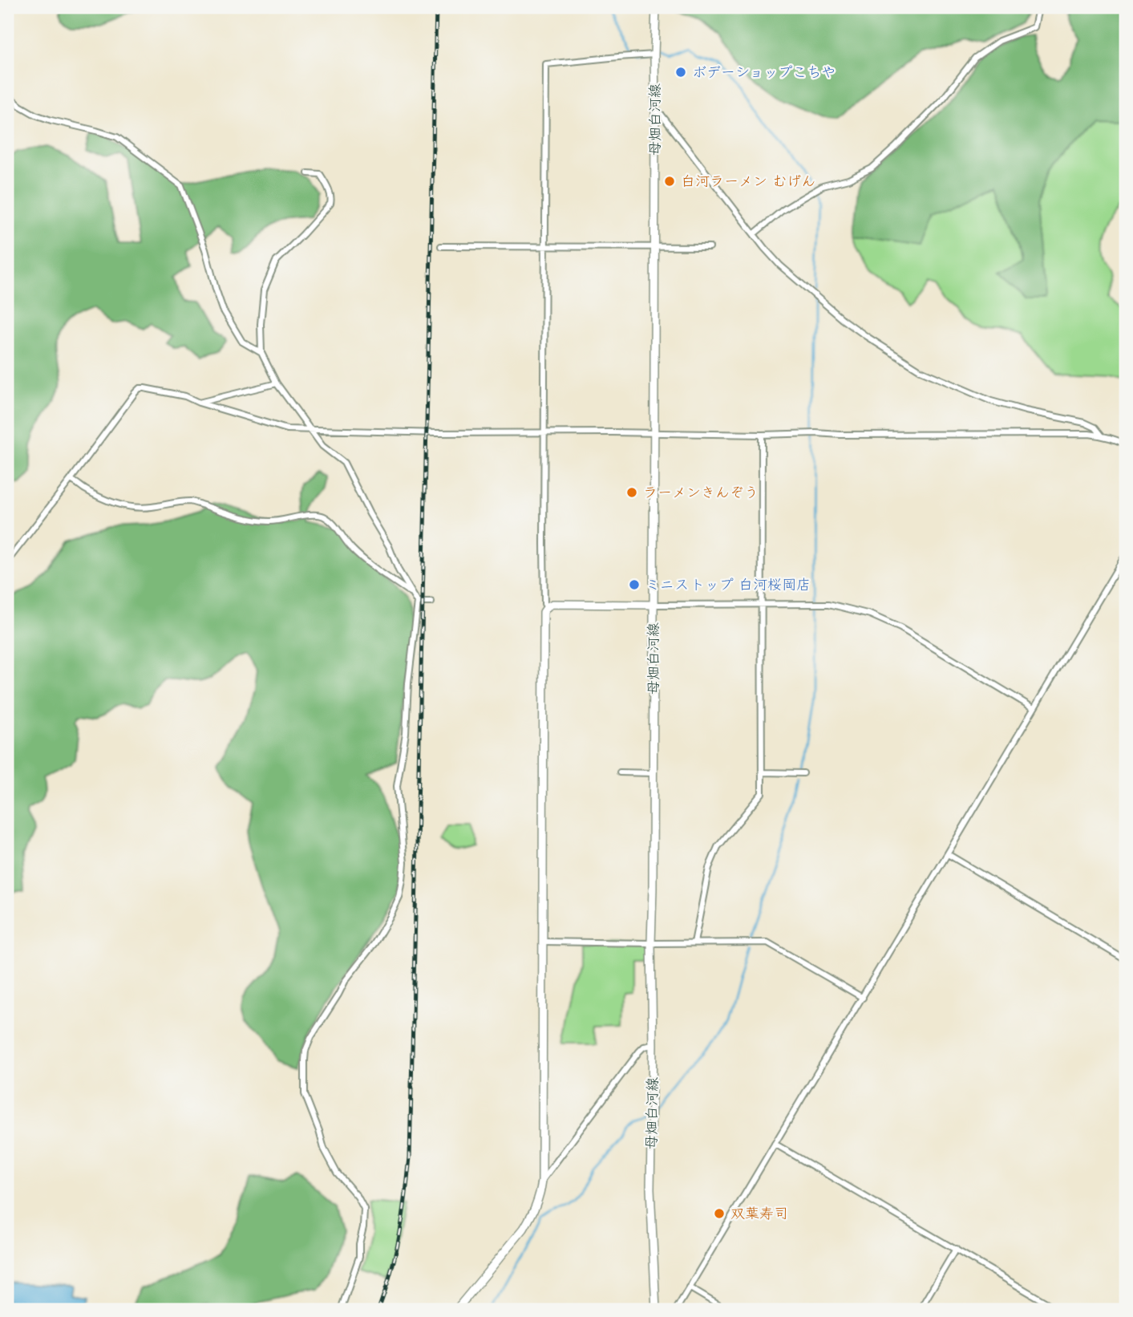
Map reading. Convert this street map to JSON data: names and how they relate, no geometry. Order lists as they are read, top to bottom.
{
  "streets": {
    "main road": ["母畑白河線"]
  },
  "places": [
    "ボデーショップこちや",
    "白河ラーメン むげん",
    "ラーメンきんぞう",
    "ミニストップ 白河桜岡店",
    "双葉寿司"
  ]
}
